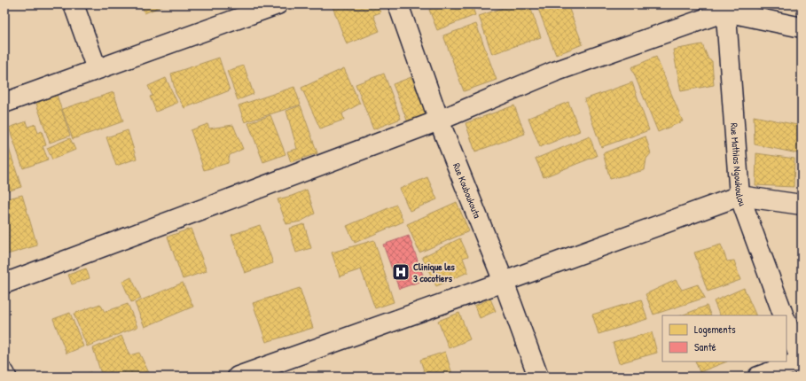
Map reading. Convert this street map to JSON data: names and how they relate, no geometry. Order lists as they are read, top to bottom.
{
  "streets": {
    "street": ["Rue Mathias Ngoukoulou", "Rue Kouboukouta"]
  },
  "places": {
    "hospital": ["Clinique les 3 cocotiers"]
  },
  "legend": ["Logements", "Santé"]
}
